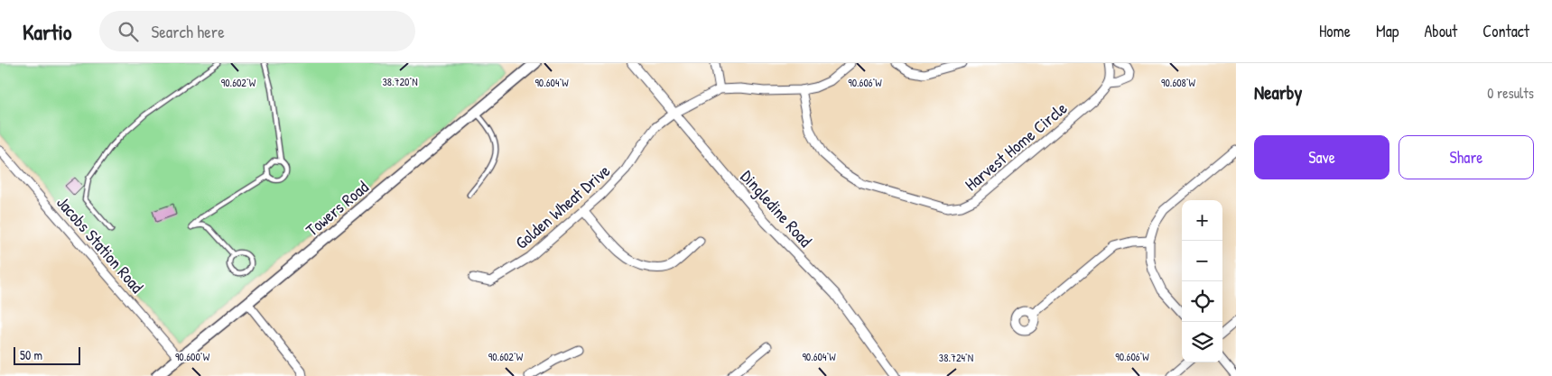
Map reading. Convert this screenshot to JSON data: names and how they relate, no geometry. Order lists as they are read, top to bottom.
{
  "streets": {
    "main road": ["Towers Road"],
    "street": [
      "Harvest Home Circle",
      "Golden Wheat Drive",
      "Dingledine Road",
      "Jacobs Station Road"
    ]
  },
  "crossings": [
    ["Harvest Home Circle", "Golden Wheat Drive"],
    ["Golden Wheat Drive", "Dingledine Road"],
    ["Towers Road", "Jacobs Station Road"]
  ],
  "scale_bar": "50 m",
  "page": {
    "header": "Kartio",
    "search": "Search here",
    "nav": [
      "Home",
      "Map",
      "About",
      "Contact"
    ],
    "heading": ["Nearby", "0 results"],
    "buttons": ["Save", "Share"],
    "map_buttons": ["+", "−"],
    "scale": "50 m"
  },
  "coordinates": [
    "38.720°N",
    "90.608°W",
    "90.602°W",
    "90.604°W",
    "90.606°W",
    "90.600°W",
    "38.724°N"
  ]
}
